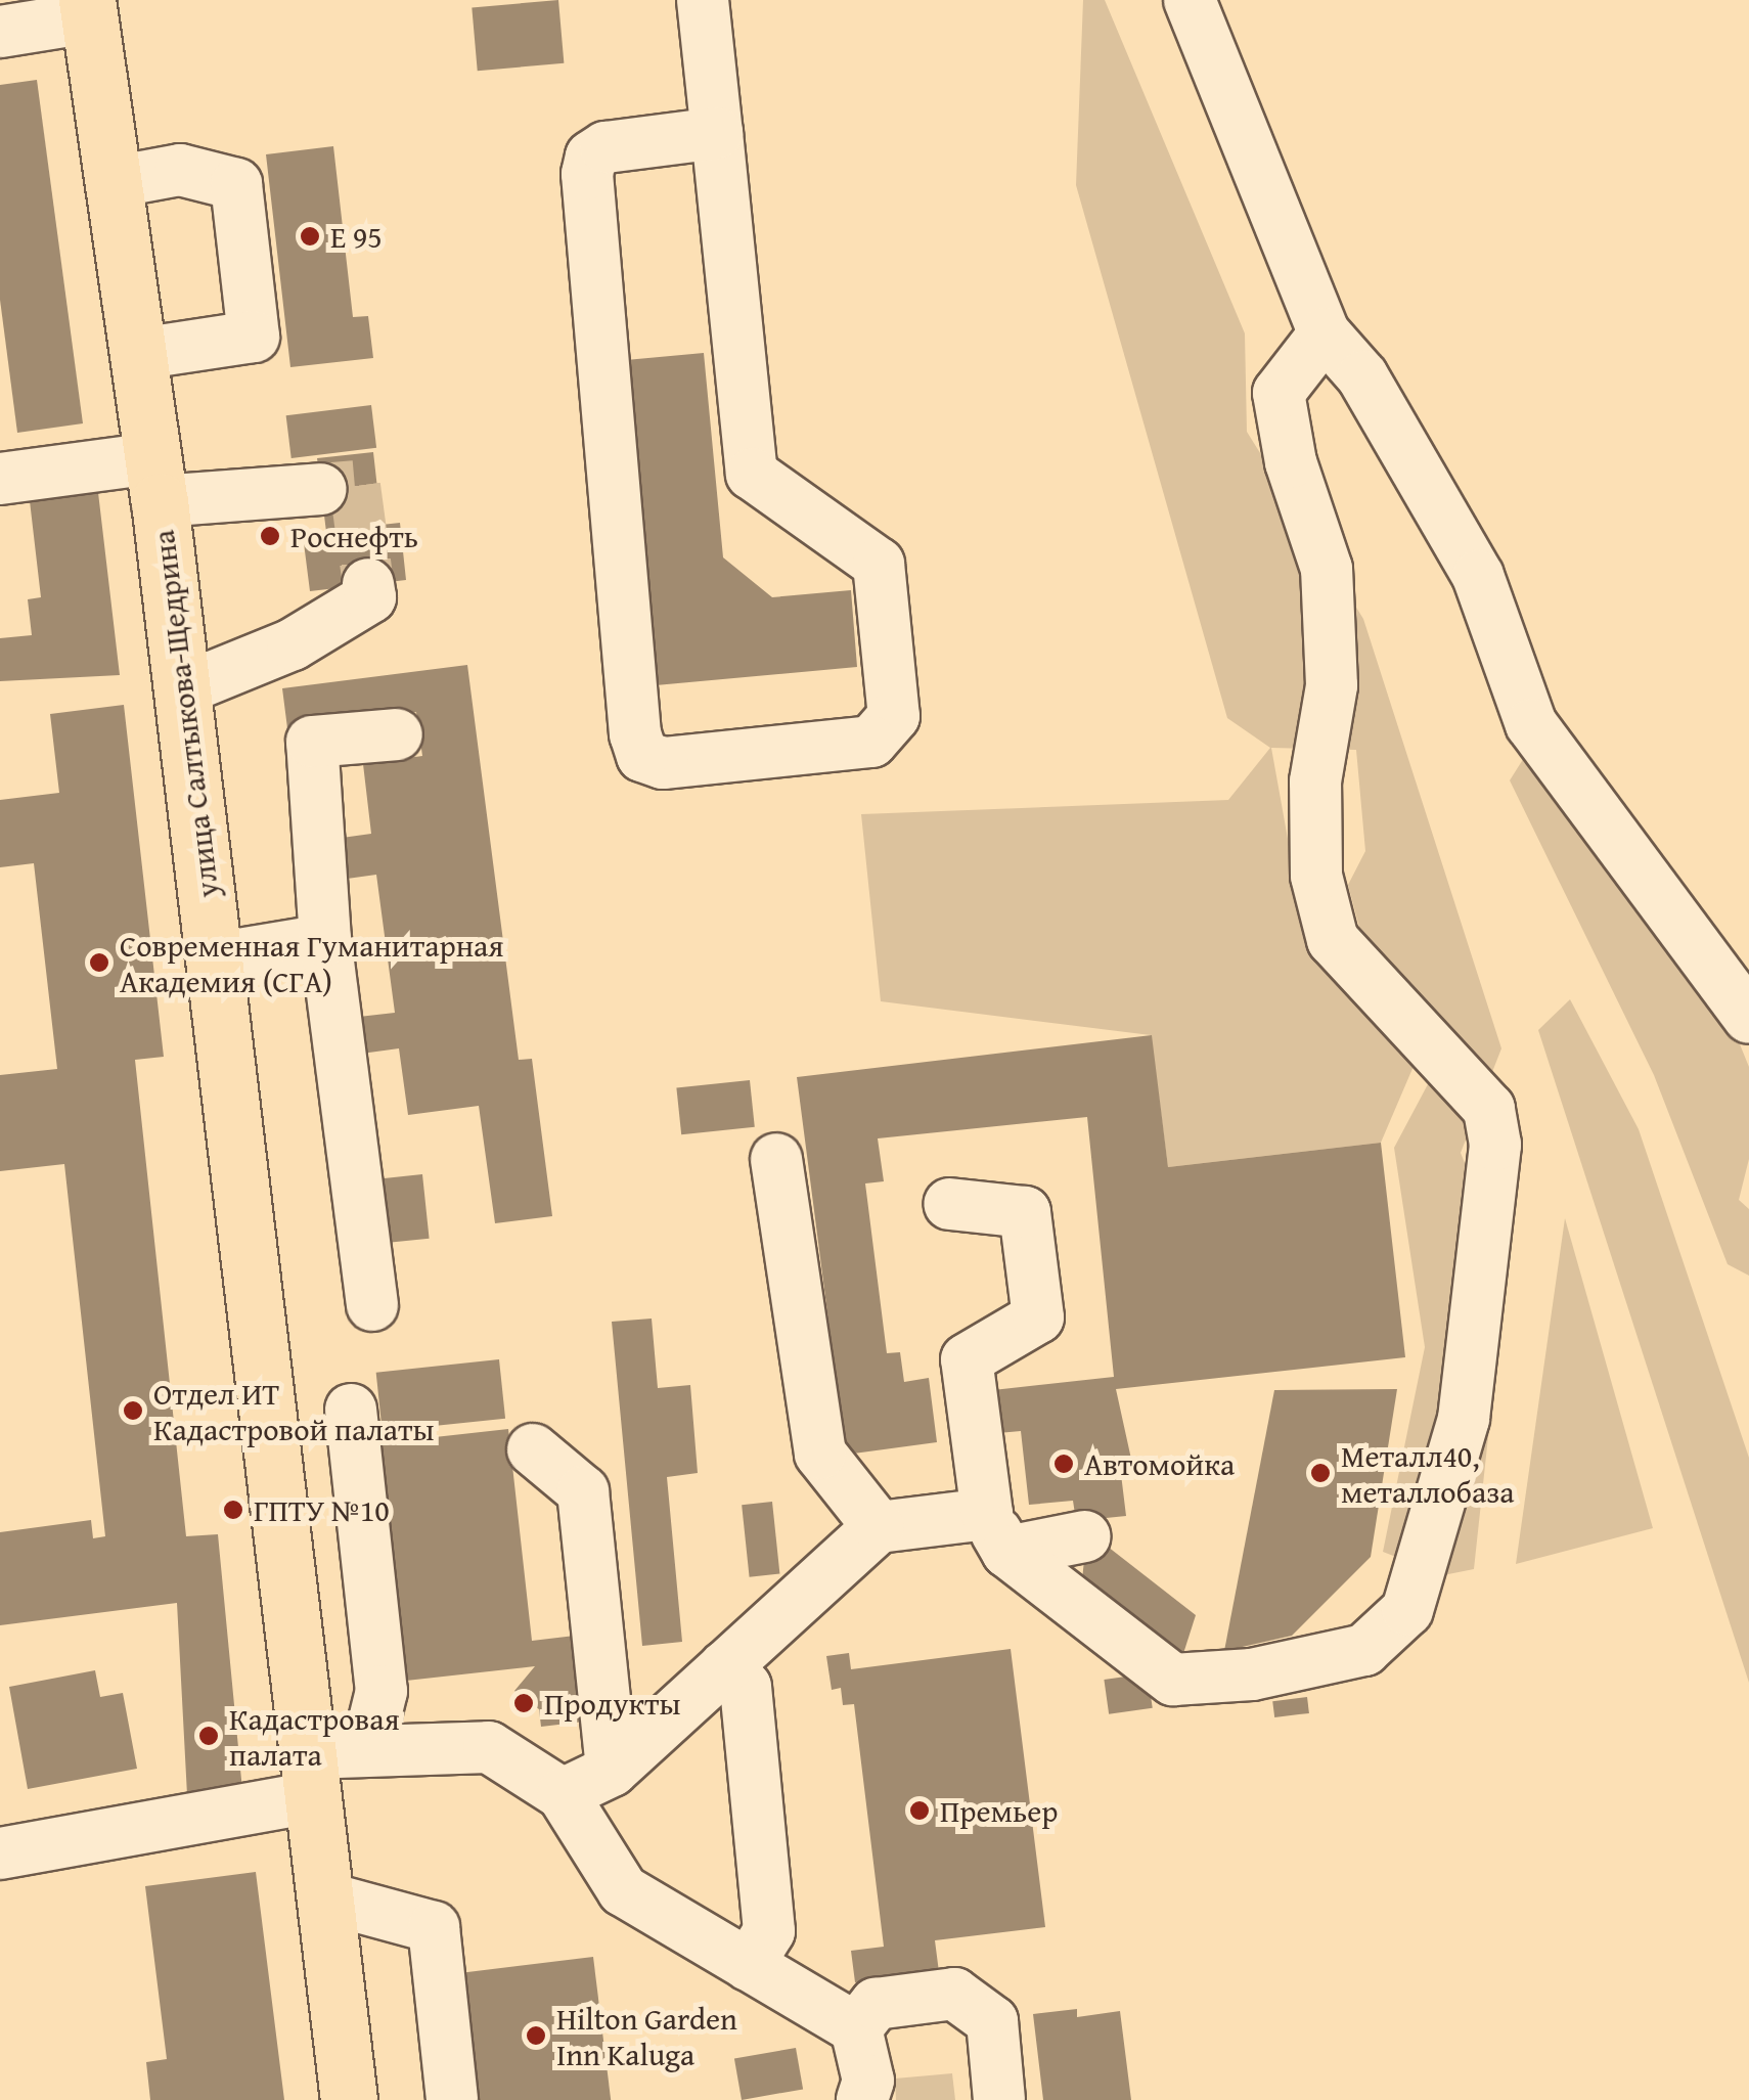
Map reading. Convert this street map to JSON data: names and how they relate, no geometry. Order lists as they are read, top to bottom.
{
  "streets": {
    "main road": ["улица Салтыкова-Щедрина"]
  },
  "places": [
    "Е 95",
    "Роснефть",
    "Современная Гуманитарная Академия (СГА)",
    "Отдел ИТ Кадастровой палаты",
    "Автомойка",
    "Металл40, металлобаза",
    "ГПТУ №10",
    "Продукты",
    "Кадастровая палата",
    "Премьер",
    "Hilton Garden Inn Kaluga"
  ]
}
